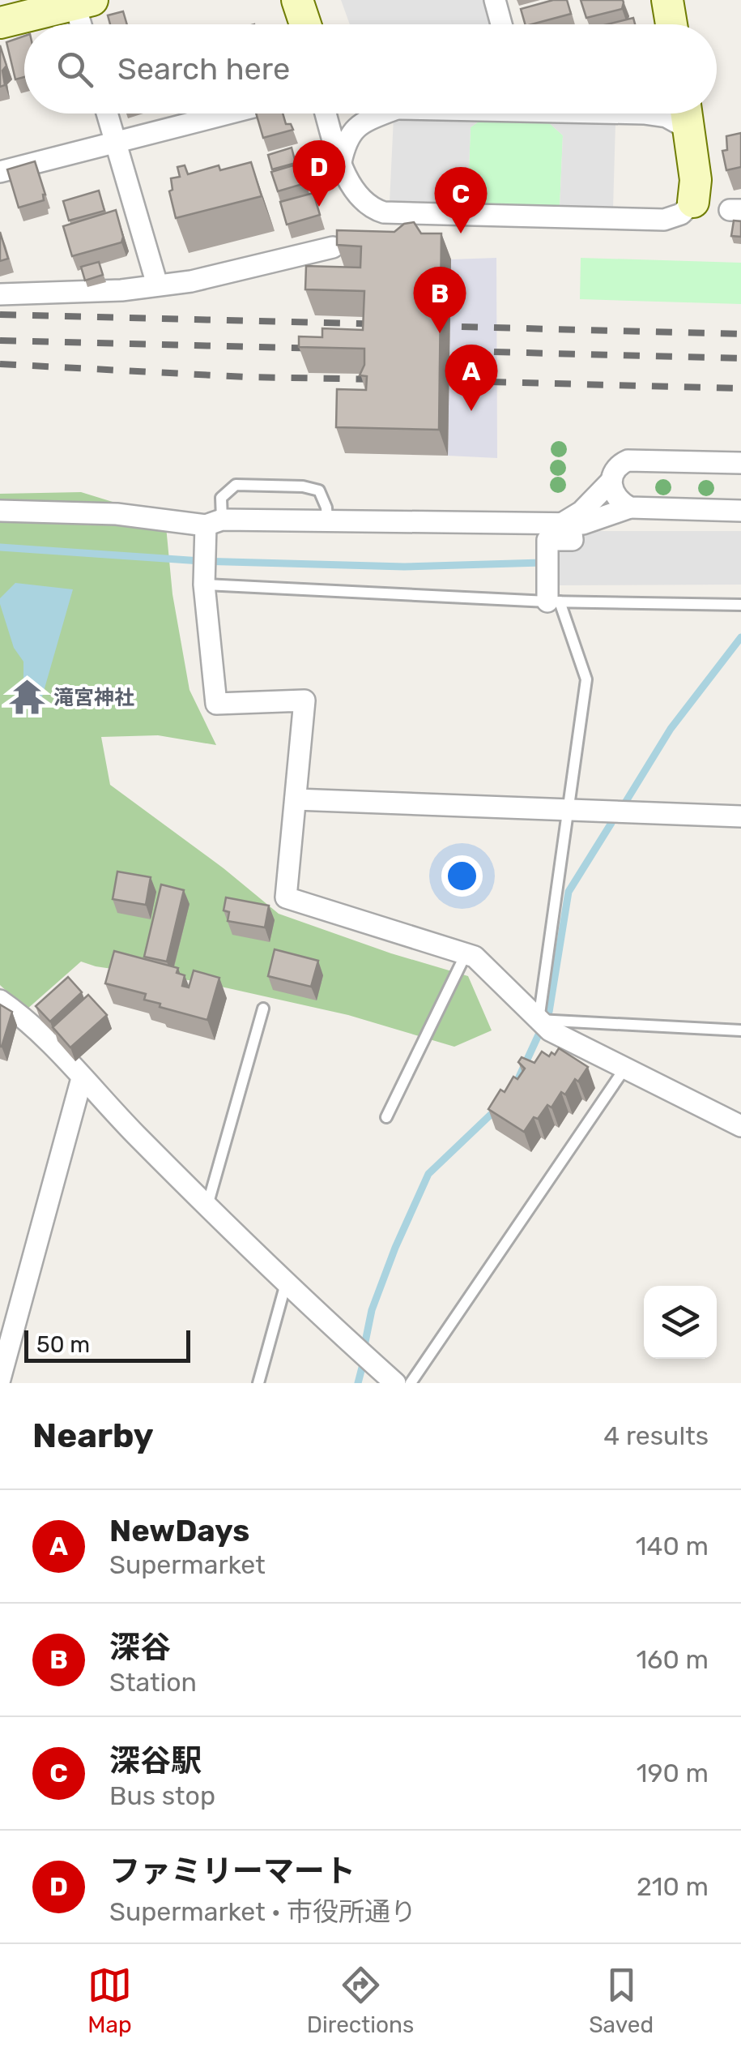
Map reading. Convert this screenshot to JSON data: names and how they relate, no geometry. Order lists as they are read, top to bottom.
{
  "places": {
    "temple": ["滝宮神社"]
  },
  "scale_bar": "50 m",
  "page": {
    "search": "Search here",
    "pins": [
      "D",
      "C",
      "B",
      "A"
    ],
    "scale": "50 m",
    "heading": ["Nearby", "4 results"],
    "list": [
      {
        "mark": "A",
        "name": "NewDays",
        "note": "Supermarket",
        "value": "140 m"
      },
      {
        "mark": "B",
        "name": "深谷",
        "note": "Station",
        "value": "160 m"
      },
      {
        "mark": "C",
        "name": "深谷駅",
        "note": "Bus stop",
        "value": "190 m"
      },
      {
        "mark": "D",
        "name": "ファミリーマート",
        "note": "Supermarket · 市役所通り",
        "value": "210 m"
      }
    ],
    "nav": ["Map", "Directions", "Saved"]
  }
}
